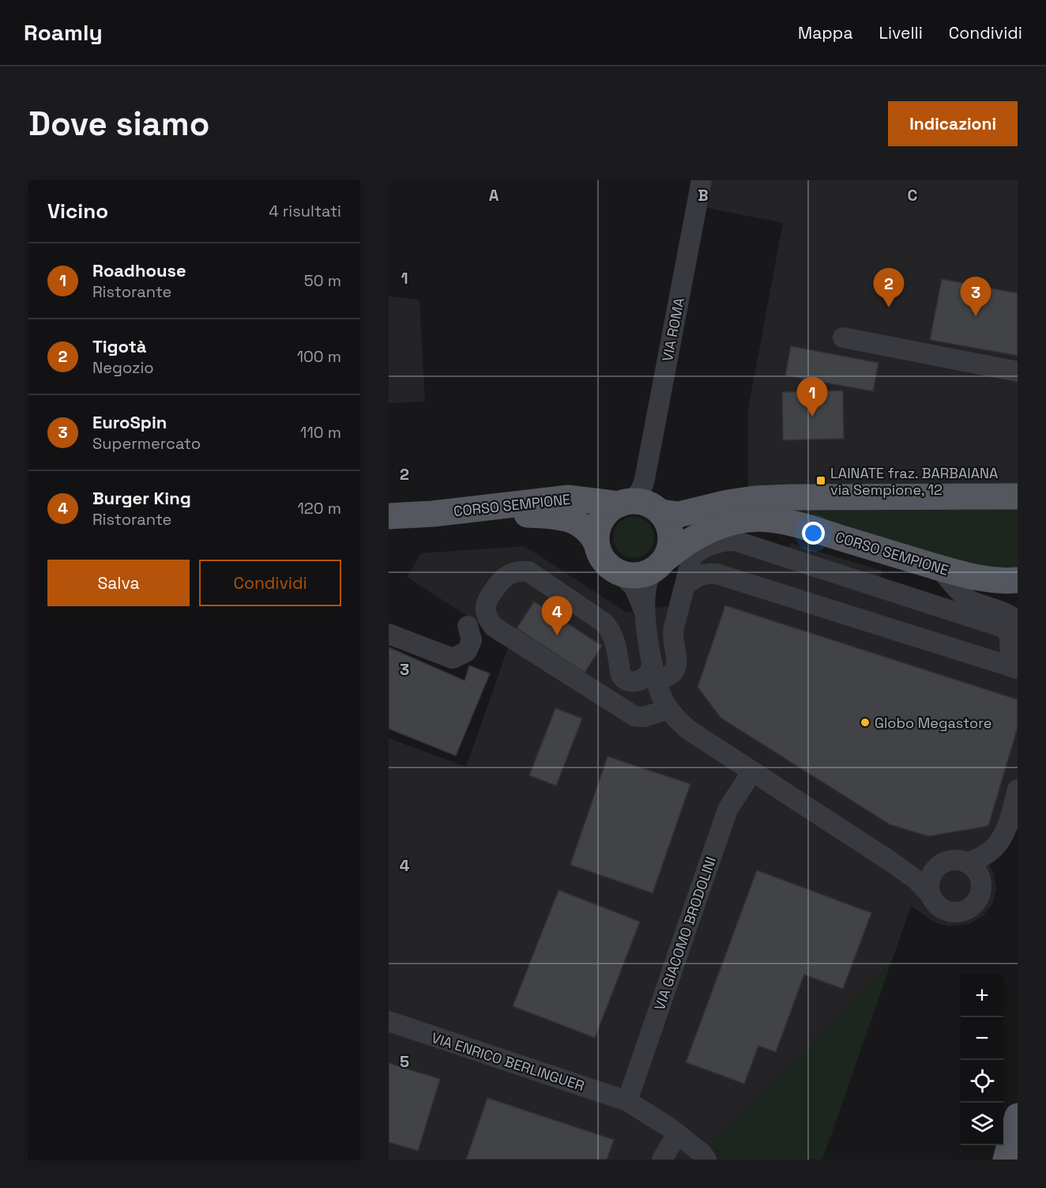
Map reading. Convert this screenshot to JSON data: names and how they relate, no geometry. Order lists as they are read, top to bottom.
{
  "streets": {
    "main road": ["CORSO SEMPIONE"],
    "street": ["VIA ROMA", "VIA GIACOMO BRODOLINI", "VIA ENRICO BERLINGUER"]
  },
  "crossings": [
    ["VIA GIACOMO BRODOLINI", "VIA ENRICO BERLINGUER"]
  ],
  "places": {
    "transit": ["LAINATE fraz. BARBAIANA via Sempione, 12"],
    "other": ["Globo Megastore"]
  },
  "page": {
    "header": "Roamly",
    "nav": ["Mappa", "Livelli", "Condividi"],
    "buttons": [
      "Indicazioni",
      ["Salva", "Condividi"]
    ],
    "title": "Dove siamo",
    "heading": ["Vicino", "4 risultati"],
    "list": [
      {
        "mark": "1",
        "name": "Roadhouse",
        "note": "Ristorante",
        "value": "50 m"
      },
      {
        "mark": "2",
        "name": "Tigotà",
        "note": "Negozio",
        "value": "100 m"
      },
      {
        "mark": "3",
        "name": "EuroSpin",
        "note": "Supermercato",
        "value": "110 m"
      },
      {
        "mark": "4",
        "name": "Burger King",
        "note": "Ristorante",
        "value": "120 m"
      }
    ],
    "pins": [
      "2",
      "3",
      "1",
      "4"
    ],
    "map_buttons": ["+", "−"]
  },
  "grid": {
    "columns": ["A", "B", "C"],
    "rows": [
      "1",
      "2",
      "3",
      "4",
      "5"
    ]
  }
}
